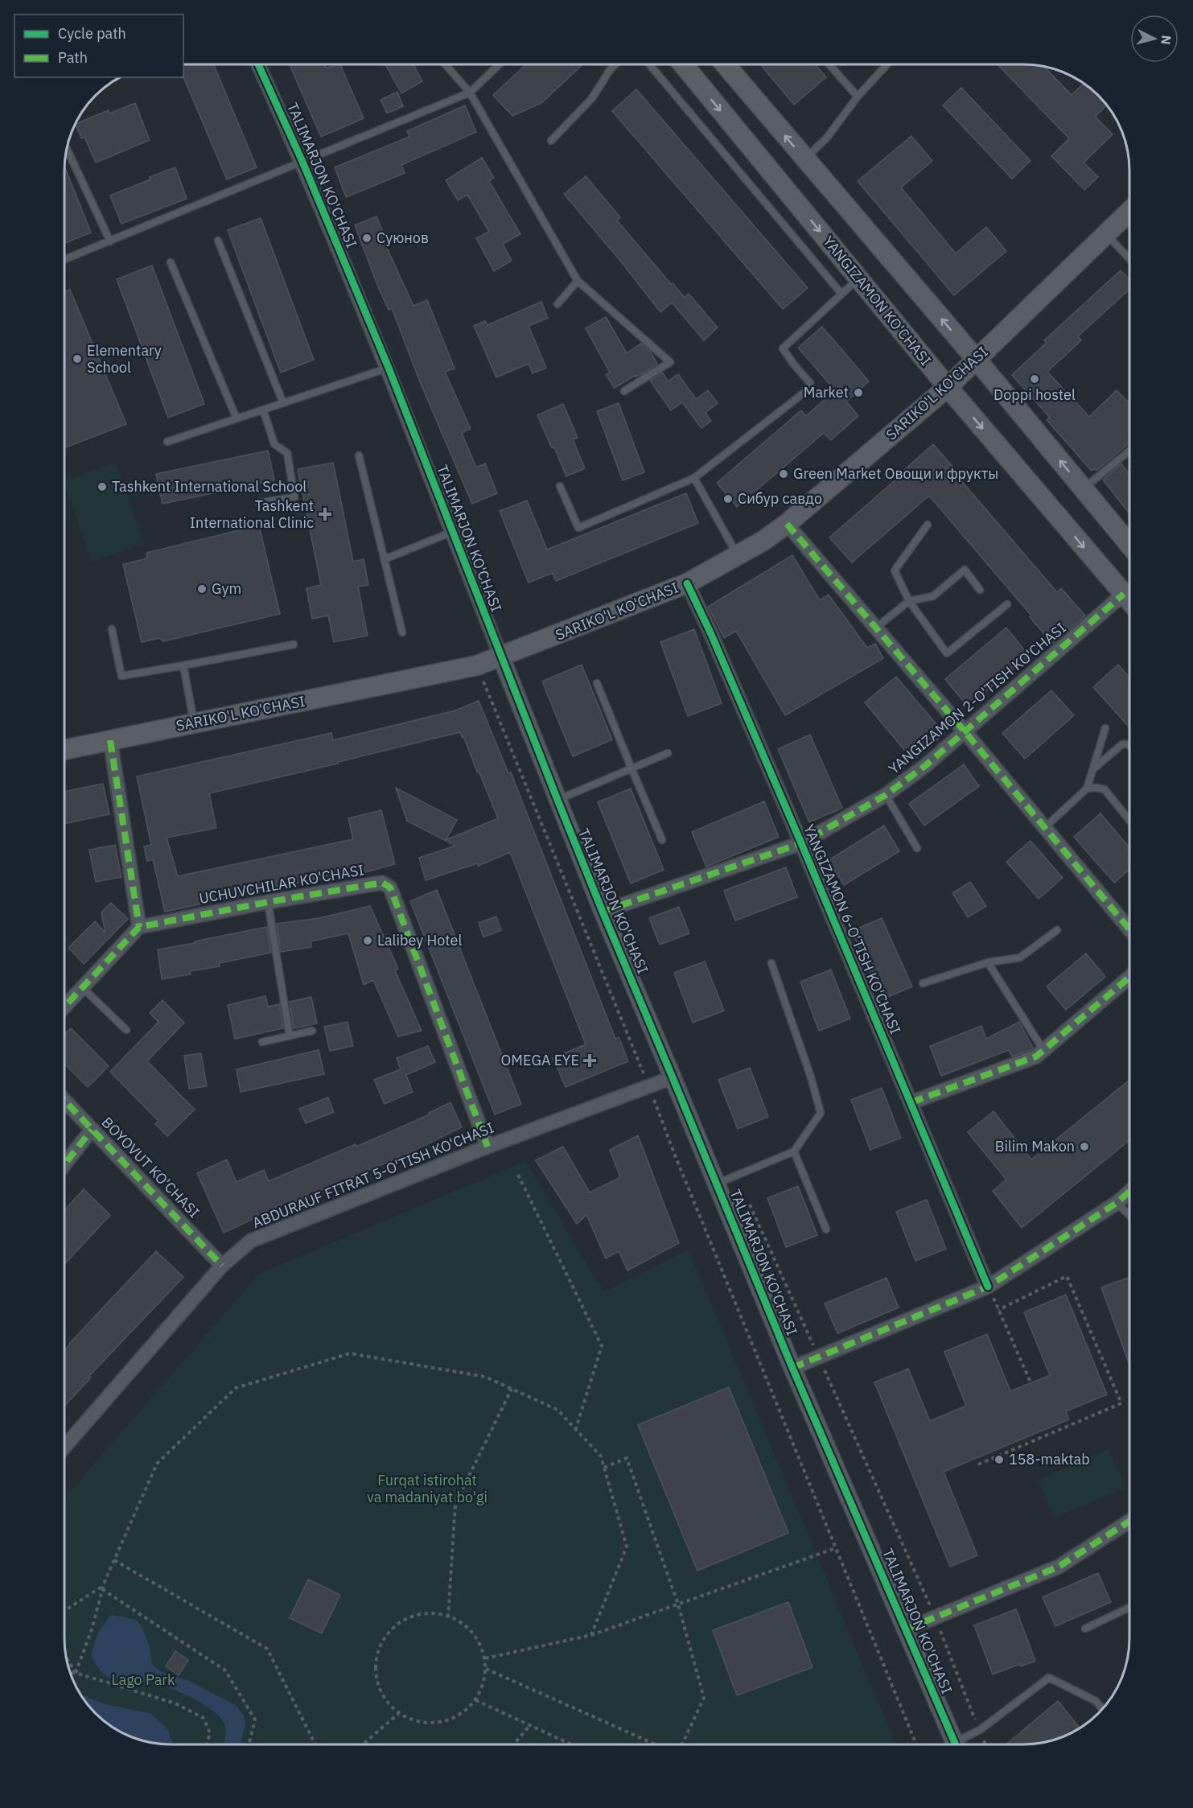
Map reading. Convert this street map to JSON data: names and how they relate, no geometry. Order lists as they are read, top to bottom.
{
  "streets": {
    "main road": ["YANGIZAMON KO'CHASI", "SARIKO'L KO'CHASI"],
    "street": [
      "TALIMARJON KO'CHASI",
      "YANGIZAMON 2-O'TISH KO'CHASI",
      "UCHUVCHILAR KO'CHASI",
      "YANGIZAMON 6-O'TISH KO'CHASI",
      "BOYOVUT KO'CHASI",
      "ABDURAUF FITRAT 5-O'TISH KO'CHASI"
    ]
  },
  "crossings": [
    ["TALIMARJON KO'CHASI", "SARIKO'L KO'CHASI"],
    ["TALIMARJON KO'CHASI", "YANGIZAMON 2-O'TISH KO'CHASI"],
    ["TALIMARJON KO'CHASI", "ABDURAUF FITRAT 5-O'TISH KO'CHASI"],
    ["YANGIZAMON KO'CHASI", "SARIKO'L KO'CHASI"],
    ["YANGIZAMON KO'CHASI", "YANGIZAMON 2-O'TISH KO'CHASI"],
    ["SARIKO'L KO'CHASI", "YANGIZAMON 6-O'TISH KO'CHASI"],
    ["YANGIZAMON 2-O'TISH KO'CHASI", "YANGIZAMON 6-O'TISH KO'CHASI"],
    ["UCHUVCHILAR KO'CHASI", "ABDURAUF FITRAT 5-O'TISH KO'CHASI"],
    ["BOYOVUT KO'CHASI", "ABDURAUF FITRAT 5-O'TISH KO'CHASI"]
  ],
  "parks": ["Furqat istirohat va madaniyat bo'gi", "Lago Park"],
  "places": {
    "other": [
      "Суюнов",
      "Elementary School",
      "Doppi hostel",
      "Market",
      "Green Market Овощи и фрукты",
      "Tashkent International School",
      "Сибур савдо",
      "Gym",
      "Lalibey Hotel",
      "Bilim Makon",
      "158-maktab"
    ],
    "health": ["Tashkent International Clinic", "OMEGA EYE"]
  },
  "legend": ["Cycle path", "Path"],
  "north": "right"
}
